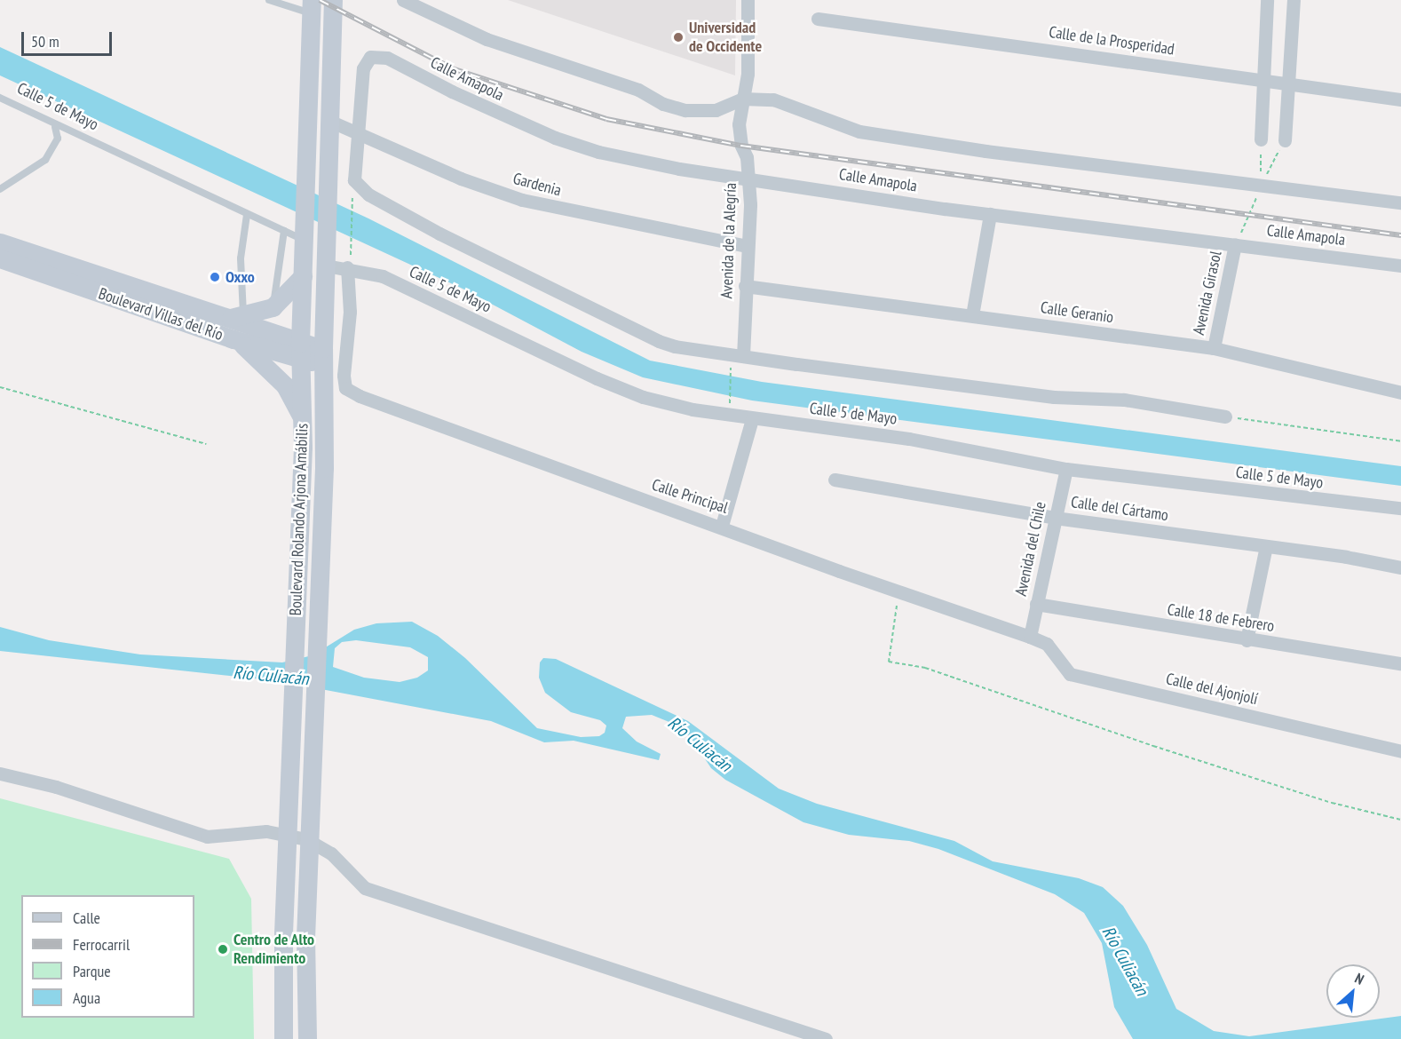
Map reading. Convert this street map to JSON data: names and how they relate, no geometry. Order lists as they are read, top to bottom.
{
  "streets": {
    "main road": ["Boulevard Villas del Río", "Boulevard Rolando Arjona Amábilis"],
    "street": [
      "Calle de la Prosperidad",
      "Calle Amapola",
      "Calle 5 de Mayo",
      "Gardenia",
      "Avenida de la Alegría",
      "Avenida Girasol",
      "Calle Geranio",
      "Calle Principal",
      "Calle del Cártamo",
      "Avenida del Chile",
      "Calle 18 de Febrero",
      "Calle del Ajonjolí"
    ]
  },
  "crossings": [
    ["Calle Amapola", "Gardenia"],
    ["Calle Amapola", "Avenida de la Alegría"],
    ["Calle Amapola", "Avenida Girasol"],
    ["Calle 5 de Mayo", "Calle Principal"],
    ["Calle 5 de Mayo", "Boulevard Rolando Arjona Amábilis"],
    ["Calle 5 de Mayo", "Avenida del Chile"],
    ["Gardenia", "Avenida de la Alegría"],
    ["Gardenia", "Boulevard Rolando Arjona Amábilis"],
    ["Avenida de la Alegría", "Calle Geranio"],
    ["Avenida Girasol", "Calle Geranio"],
    ["Boulevard Villas del Río", "Boulevard Rolando Arjona Amábilis"],
    ["Calle Principal", "Avenida del Chile"],
    ["Calle Principal", "Calle del Ajonjolí"],
    ["Calle del Cártamo", "Avenida del Chile"],
    ["Avenida del Chile", "Calle 18 de Febrero"],
    ["Avenida del Chile", "Calle del Ajonjolí"]
  ],
  "water": ["Río Culiacán"],
  "places": ["Universidad de Occidente", "Oxxo", "Centro de Alto Rendimiento"],
  "legend": [
    "Calle",
    "Ferrocarril",
    "Parque",
    "Agua"
  ],
  "scale_bar": "50 m",
  "north": "top right"
}
